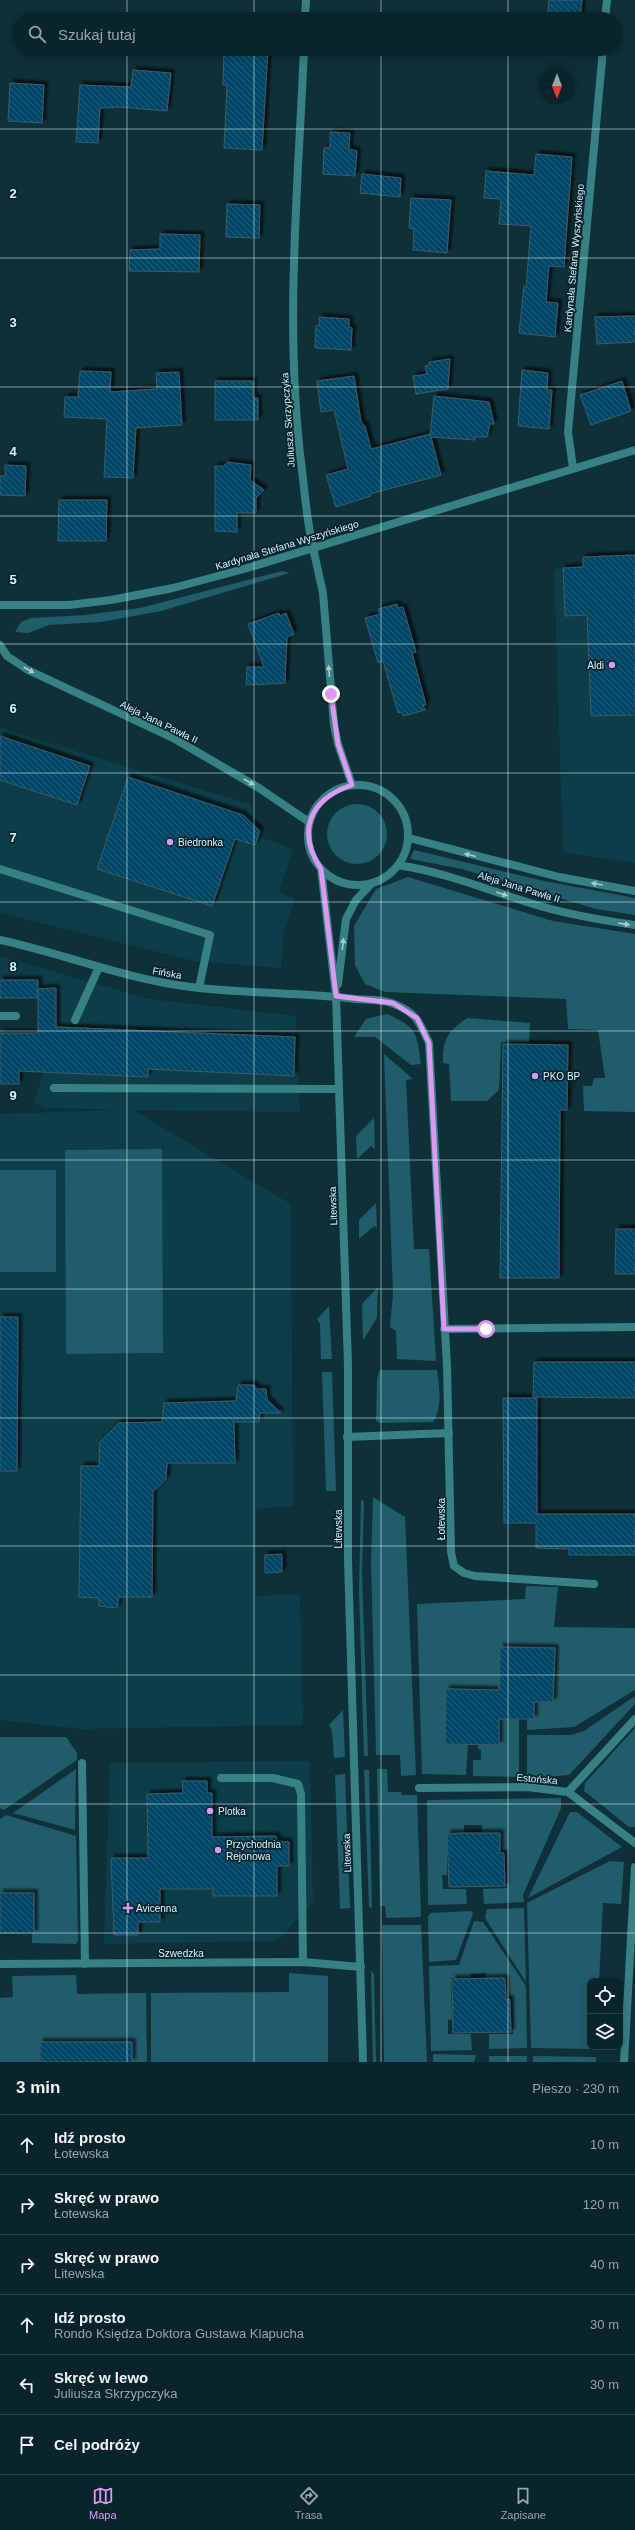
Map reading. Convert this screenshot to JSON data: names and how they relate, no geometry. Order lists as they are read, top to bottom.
{
  "streets": {
    "street": [
      "Kardynała Stefana Wyszyńskiego",
      "Juliusza Skrzypczyka",
      "Aleja Jana Pawła II",
      "Fińska",
      "Litewska",
      "Łotewska",
      "Estońska",
      "Szwedzka"
    ]
  },
  "crossings": [
    ["Kardynała Stefana Wyszyńskiego", "Juliusza Skrzypczyka"],
    ["Juliusza Skrzypczyka", "Aleja Jana Pawła II"],
    ["Juliusza Skrzypczyka", "Litewska"],
    ["Aleja Jana Pawła II", "Litewska"],
    ["Fińska", "Litewska"],
    ["Fińska", "Łotewska"],
    ["Litewska", "Łotewska"],
    ["Litewska", "Szwedzka"]
  ],
  "places": {
    "other": [
      "Aldi",
      "Biedronka",
      "PKO BP",
      "Plotka",
      "Przychodnia Rejonowa"
    ],
    "health": ["Avicenna"]
  },
  "north": "bottom",
  "page": {
    "search": "Szukaj tutaj",
    "heading": ["3 min", "Pieszo · 230 m"],
    "list": [
      ["Idź prosto", "Łotewska", "10 m"],
      ["Skręć w prawo", "Łotewska", "120 m"],
      ["Skręć w prawo", "Litewska", "40 m"],
      ["Idź prosto", "Rondo Księdza Doktora Gustawa Klapucha", "30 m"],
      ["Skręć w lewo", "Juliusza Skrzypczyka", "30 m"],
      "Cel podróży"
    ],
    "nav": ["Mapa", "Trasa", "Zapisane"]
  },
  "grid": {
    "rows": [
      "2",
      "3",
      "4",
      "5",
      "6",
      "7",
      "8",
      "9"
    ]
  }
}
